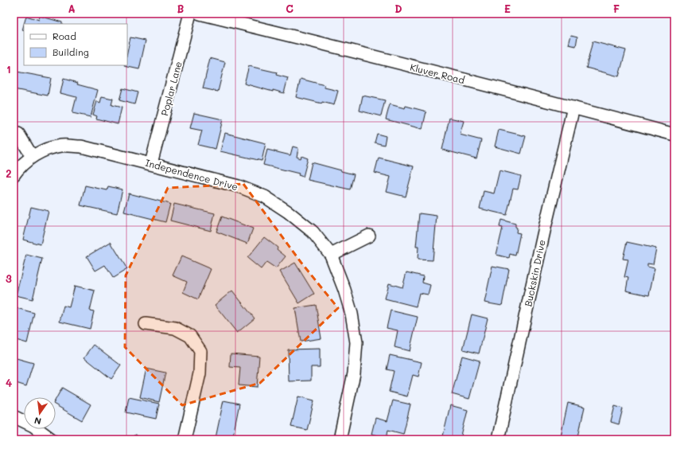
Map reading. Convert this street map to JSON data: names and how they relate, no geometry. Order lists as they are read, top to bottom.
{
  "streets": {
    "street": [
      "Kluver Road",
      "Poplar Lane",
      "Independence Drive",
      "Buckskin Drive"
    ]
  },
  "crossings": [
    ["Kluver Road", "Buckskin Drive"],
    ["Poplar Lane", "Independence Drive"]
  ],
  "legend": ["Road", "Building"],
  "north": "bottom",
  "grid": {
    "columns": [
      "A",
      "B",
      "C",
      "D",
      "E",
      "F"
    ],
    "rows": [
      "1",
      "2",
      "3",
      "4"
    ]
  }
}
